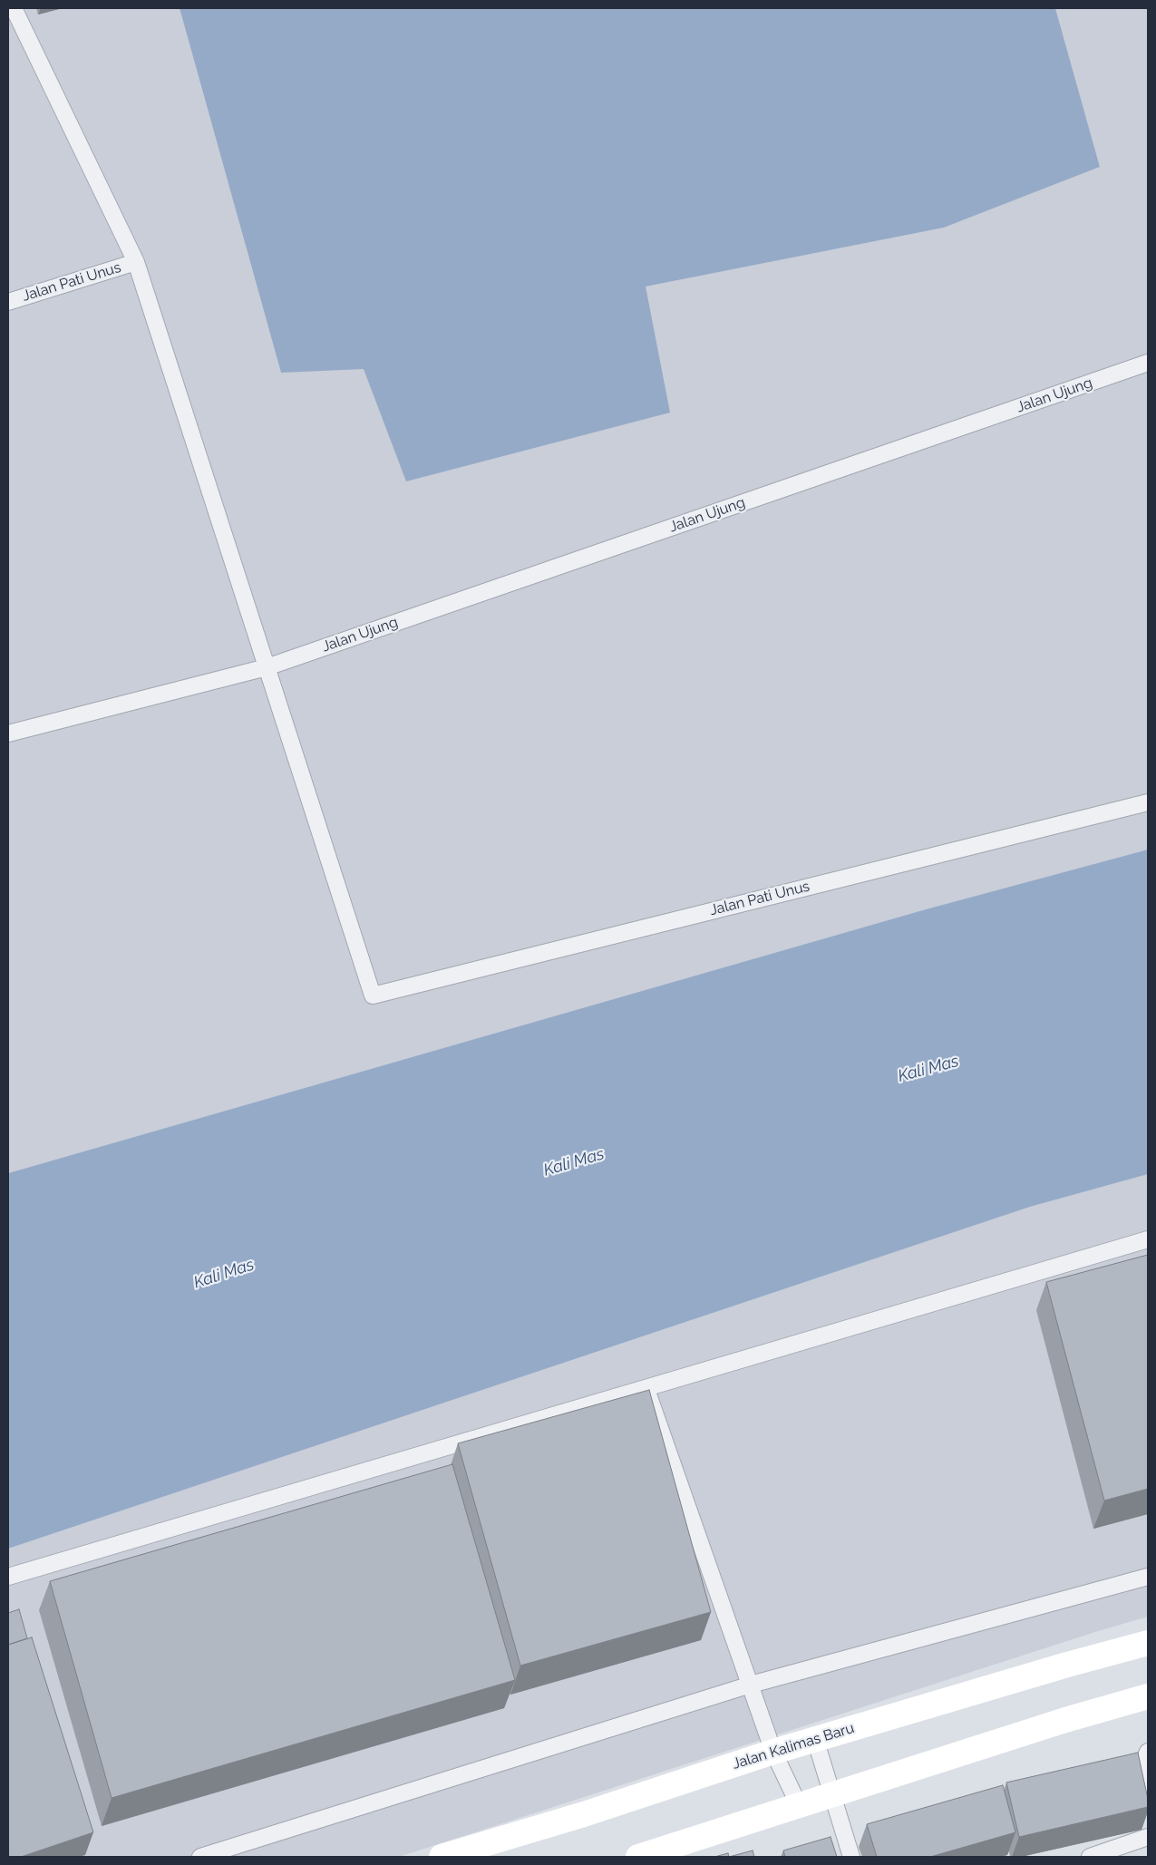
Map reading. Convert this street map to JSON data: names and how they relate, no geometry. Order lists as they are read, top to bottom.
{
  "streets": {
    "street": ["Jalan Kalimas Baru"],
    "lane": ["Jalan Pati Unus", "Jalan Ujung"]
  },
  "crossings": [
    ["Jalan Pati Unus", "Jalan Ujung"]
  ],
  "water": ["Kali Mas"]
}
